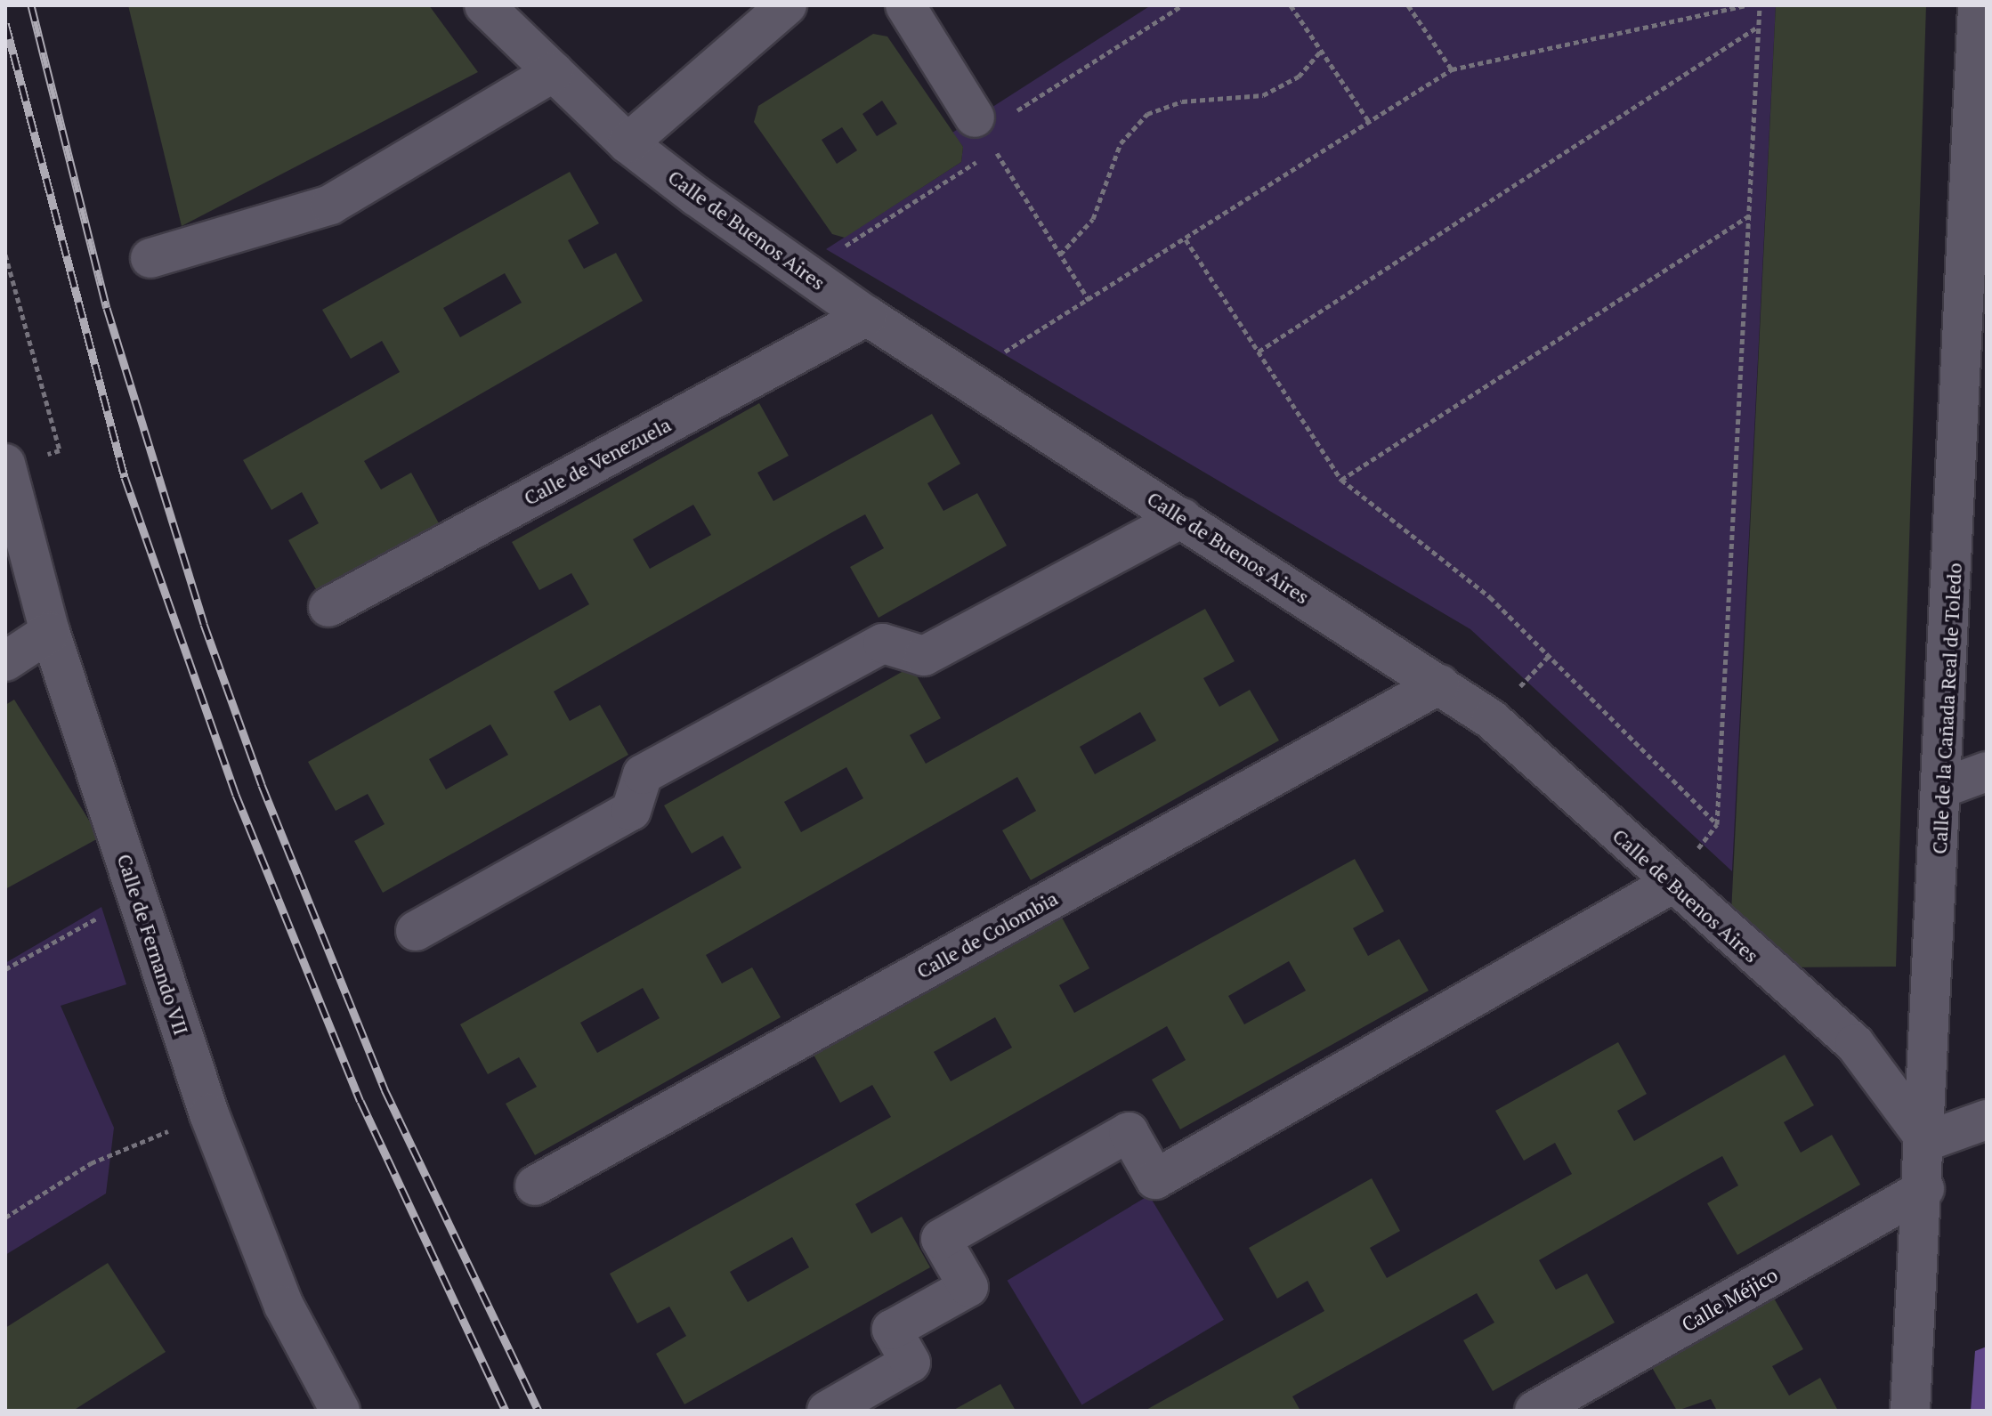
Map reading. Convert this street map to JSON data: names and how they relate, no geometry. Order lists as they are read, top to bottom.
{
  "streets": {
    "street": [
      "Calle de Buenos Aires",
      "Calle de Venezuela",
      "Calle de la Cañada Real de Toledo",
      "Calle de Colombia",
      "Calle de Fernando VII",
      "Calle Méjico"
    ]
  },
  "crossings": [
    ["Calle de Buenos Aires", "Calle de Venezuela"],
    ["Calle de Buenos Aires", "Calle de la Cañada Real de Toledo"],
    ["Calle de Buenos Aires", "Calle de Colombia"],
    ["Calle de la Cañada Real de Toledo", "Calle Méjico"]
  ]
}
